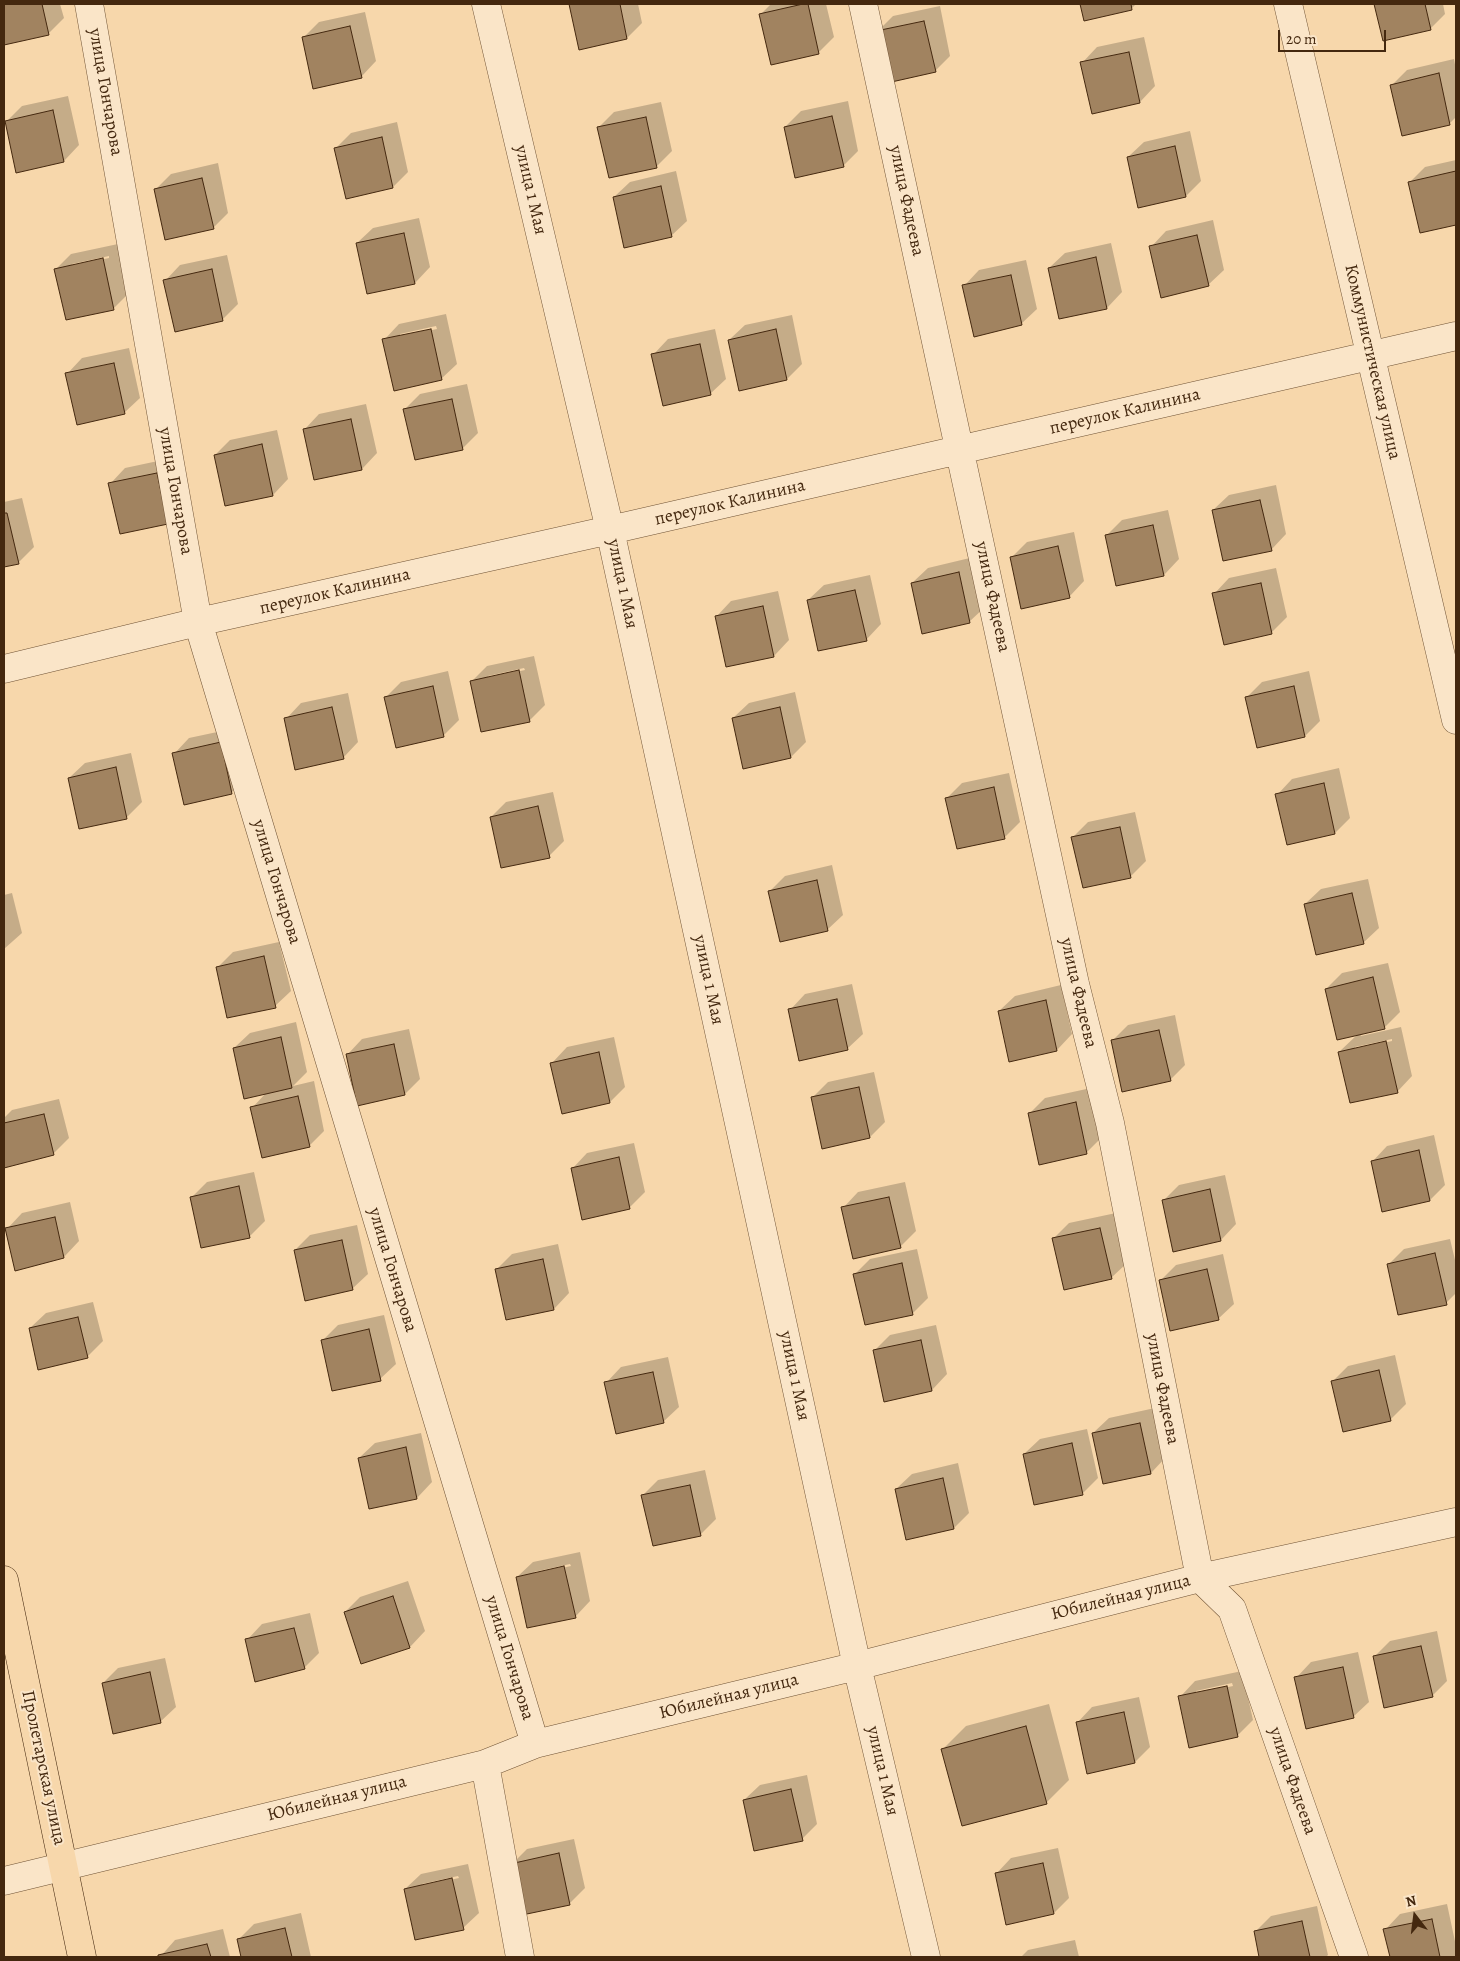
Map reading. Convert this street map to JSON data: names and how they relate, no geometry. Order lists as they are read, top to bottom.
{
  "streets": {
    "main road": ["Пролетарская улица"],
    "street": [
      "улица Гончарова",
      "улица 1 Мая",
      "улица Фадеева",
      "Коммунистическая улица",
      "переулок Калинина",
      "Юбилейная улица"
    ]
  },
  "crossings": [
    ["улица Гончарова", "переулок Калинина"],
    ["улица Гончарова", "Юбилейная улица"],
    ["улица 1 Мая", "переулок Калинина"],
    ["улица 1 Мая", "Юбилейная улица"],
    ["улица Фадеева", "переулок Калинина"],
    ["улица Фадеева", "Юбилейная улица"],
    ["Коммунистическая улица", "переулок Калинина"],
    ["Юбилейная улица", "Пролетарская улица"]
  ],
  "scale_bar": "20 m",
  "north": "top"
}
